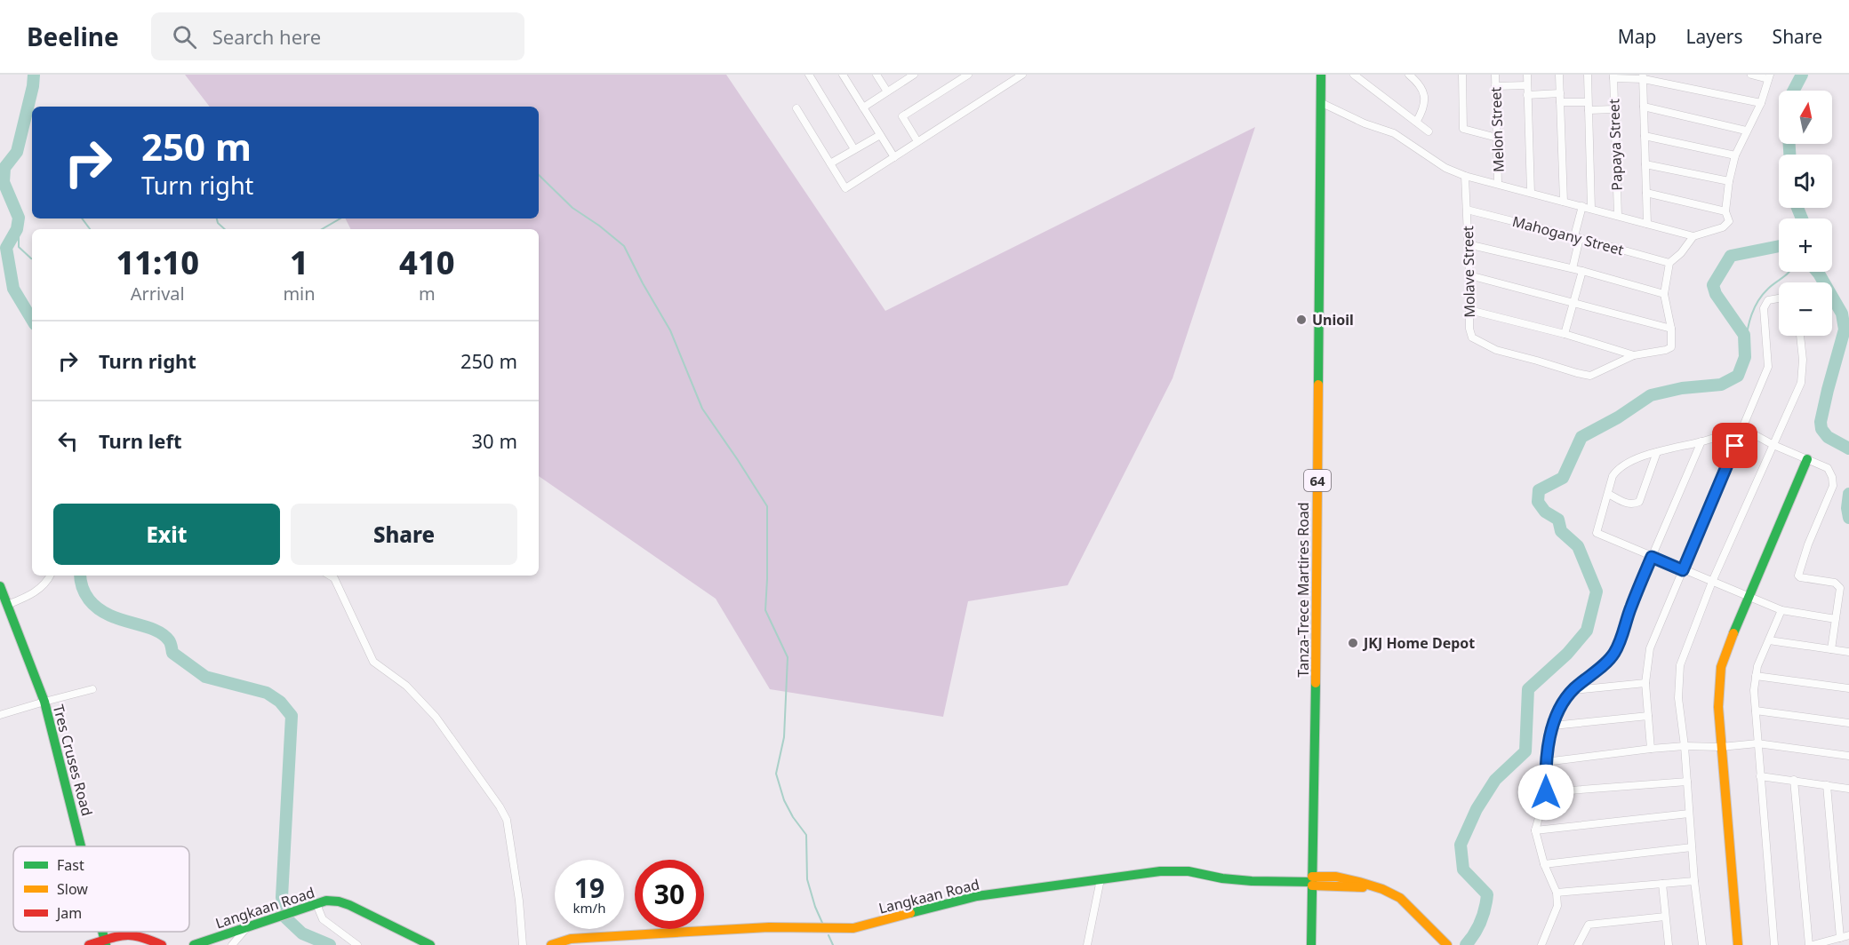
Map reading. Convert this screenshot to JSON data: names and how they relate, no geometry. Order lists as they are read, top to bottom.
{
  "streets": {
    "street": [
      "Melon Street",
      "Papaya Street",
      "Mahogany Street",
      "Molave Street",
      "64",
      "Tanza-Trece Martires Road",
      "Tres Cruses Road",
      "Langkaan Road"
    ]
  },
  "crossings": [
    ["Mahogany Street", "Molave Street"],
    ["Tanza-Trece Martires Road", "Langkaan Road"]
  ],
  "places": ["Unioil", "JKJ Home Depot"],
  "legend": ["Fast", "Slow", "Jam"],
  "north": "top",
  "page": {
    "header": "Beeline",
    "search": "Search here",
    "nav": ["Map", "Layers", "Share"],
    "map_buttons": ["+", "−"],
    "turn": ["250 m", "Turn right"],
    "eta": [
      "11:10",
      "Arrival",
      "1",
      "min",
      "410",
      "m"
    ],
    "list": [
      {
        "name": "Turn right",
        "value": "250 m"
      },
      {
        "name": "Turn left",
        "value": "30 m"
      }
    ],
    "buttons": ["Exit", "Share"],
    "speed": "19 km/h",
    "limit": "30"
  }
}
